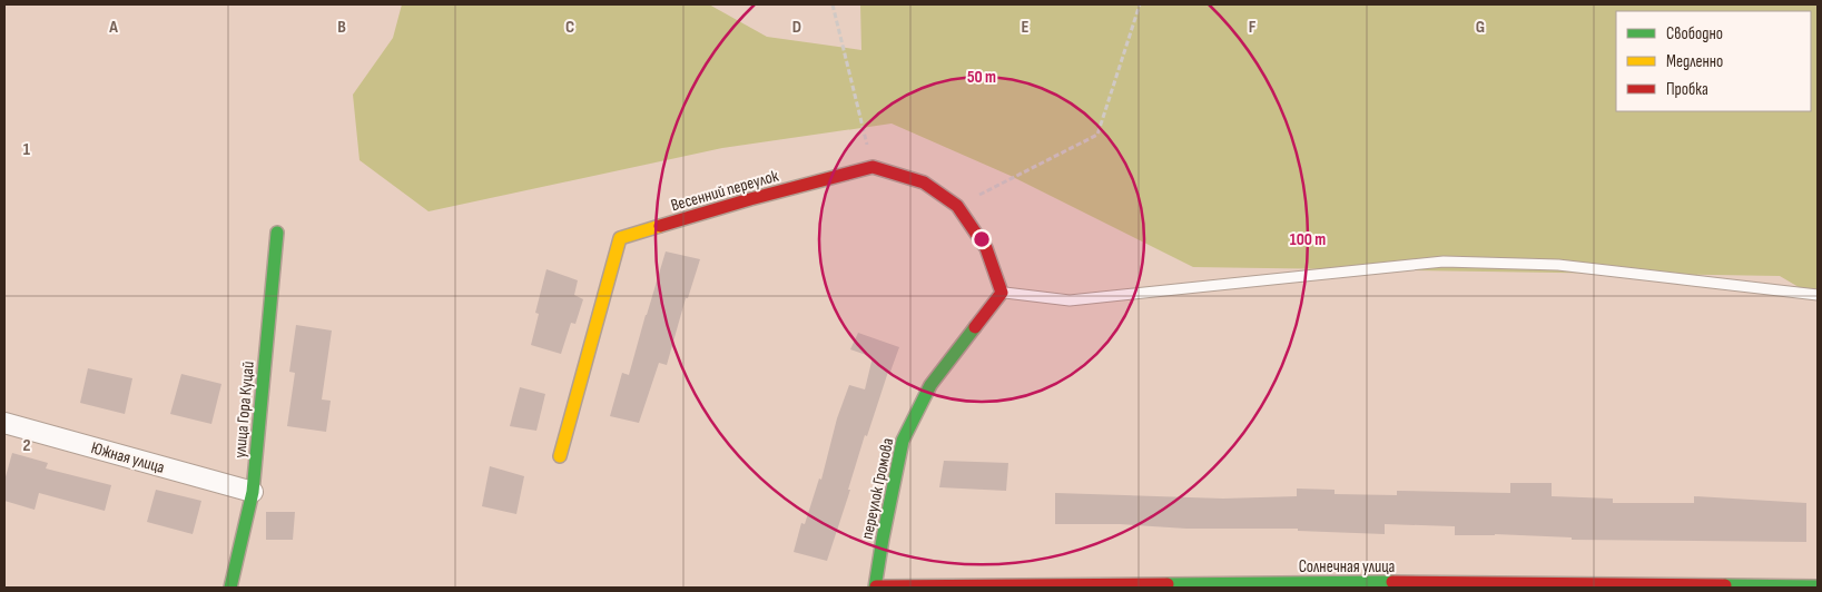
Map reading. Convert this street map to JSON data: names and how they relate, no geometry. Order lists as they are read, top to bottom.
{
  "streets": {
    "street": [
      "Весенний переулок",
      "улица Гора Куцай",
      "Южная улица",
      "переулок Громова",
      "Солнечная улица"
    ]
  },
  "crossings": [
    ["улица Гора Куцай", "Южная улица"],
    ["переулок Громова", "Солнечная улица"]
  ],
  "legend": ["Свободно", "Медленно", "Пробка"],
  "grid": {
    "columns": [
      "A",
      "B",
      "C",
      "D",
      "E",
      "F",
      "G"
    ],
    "rows": ["1", "2"]
  },
  "rings": ["50 m", "100 m"]
}
